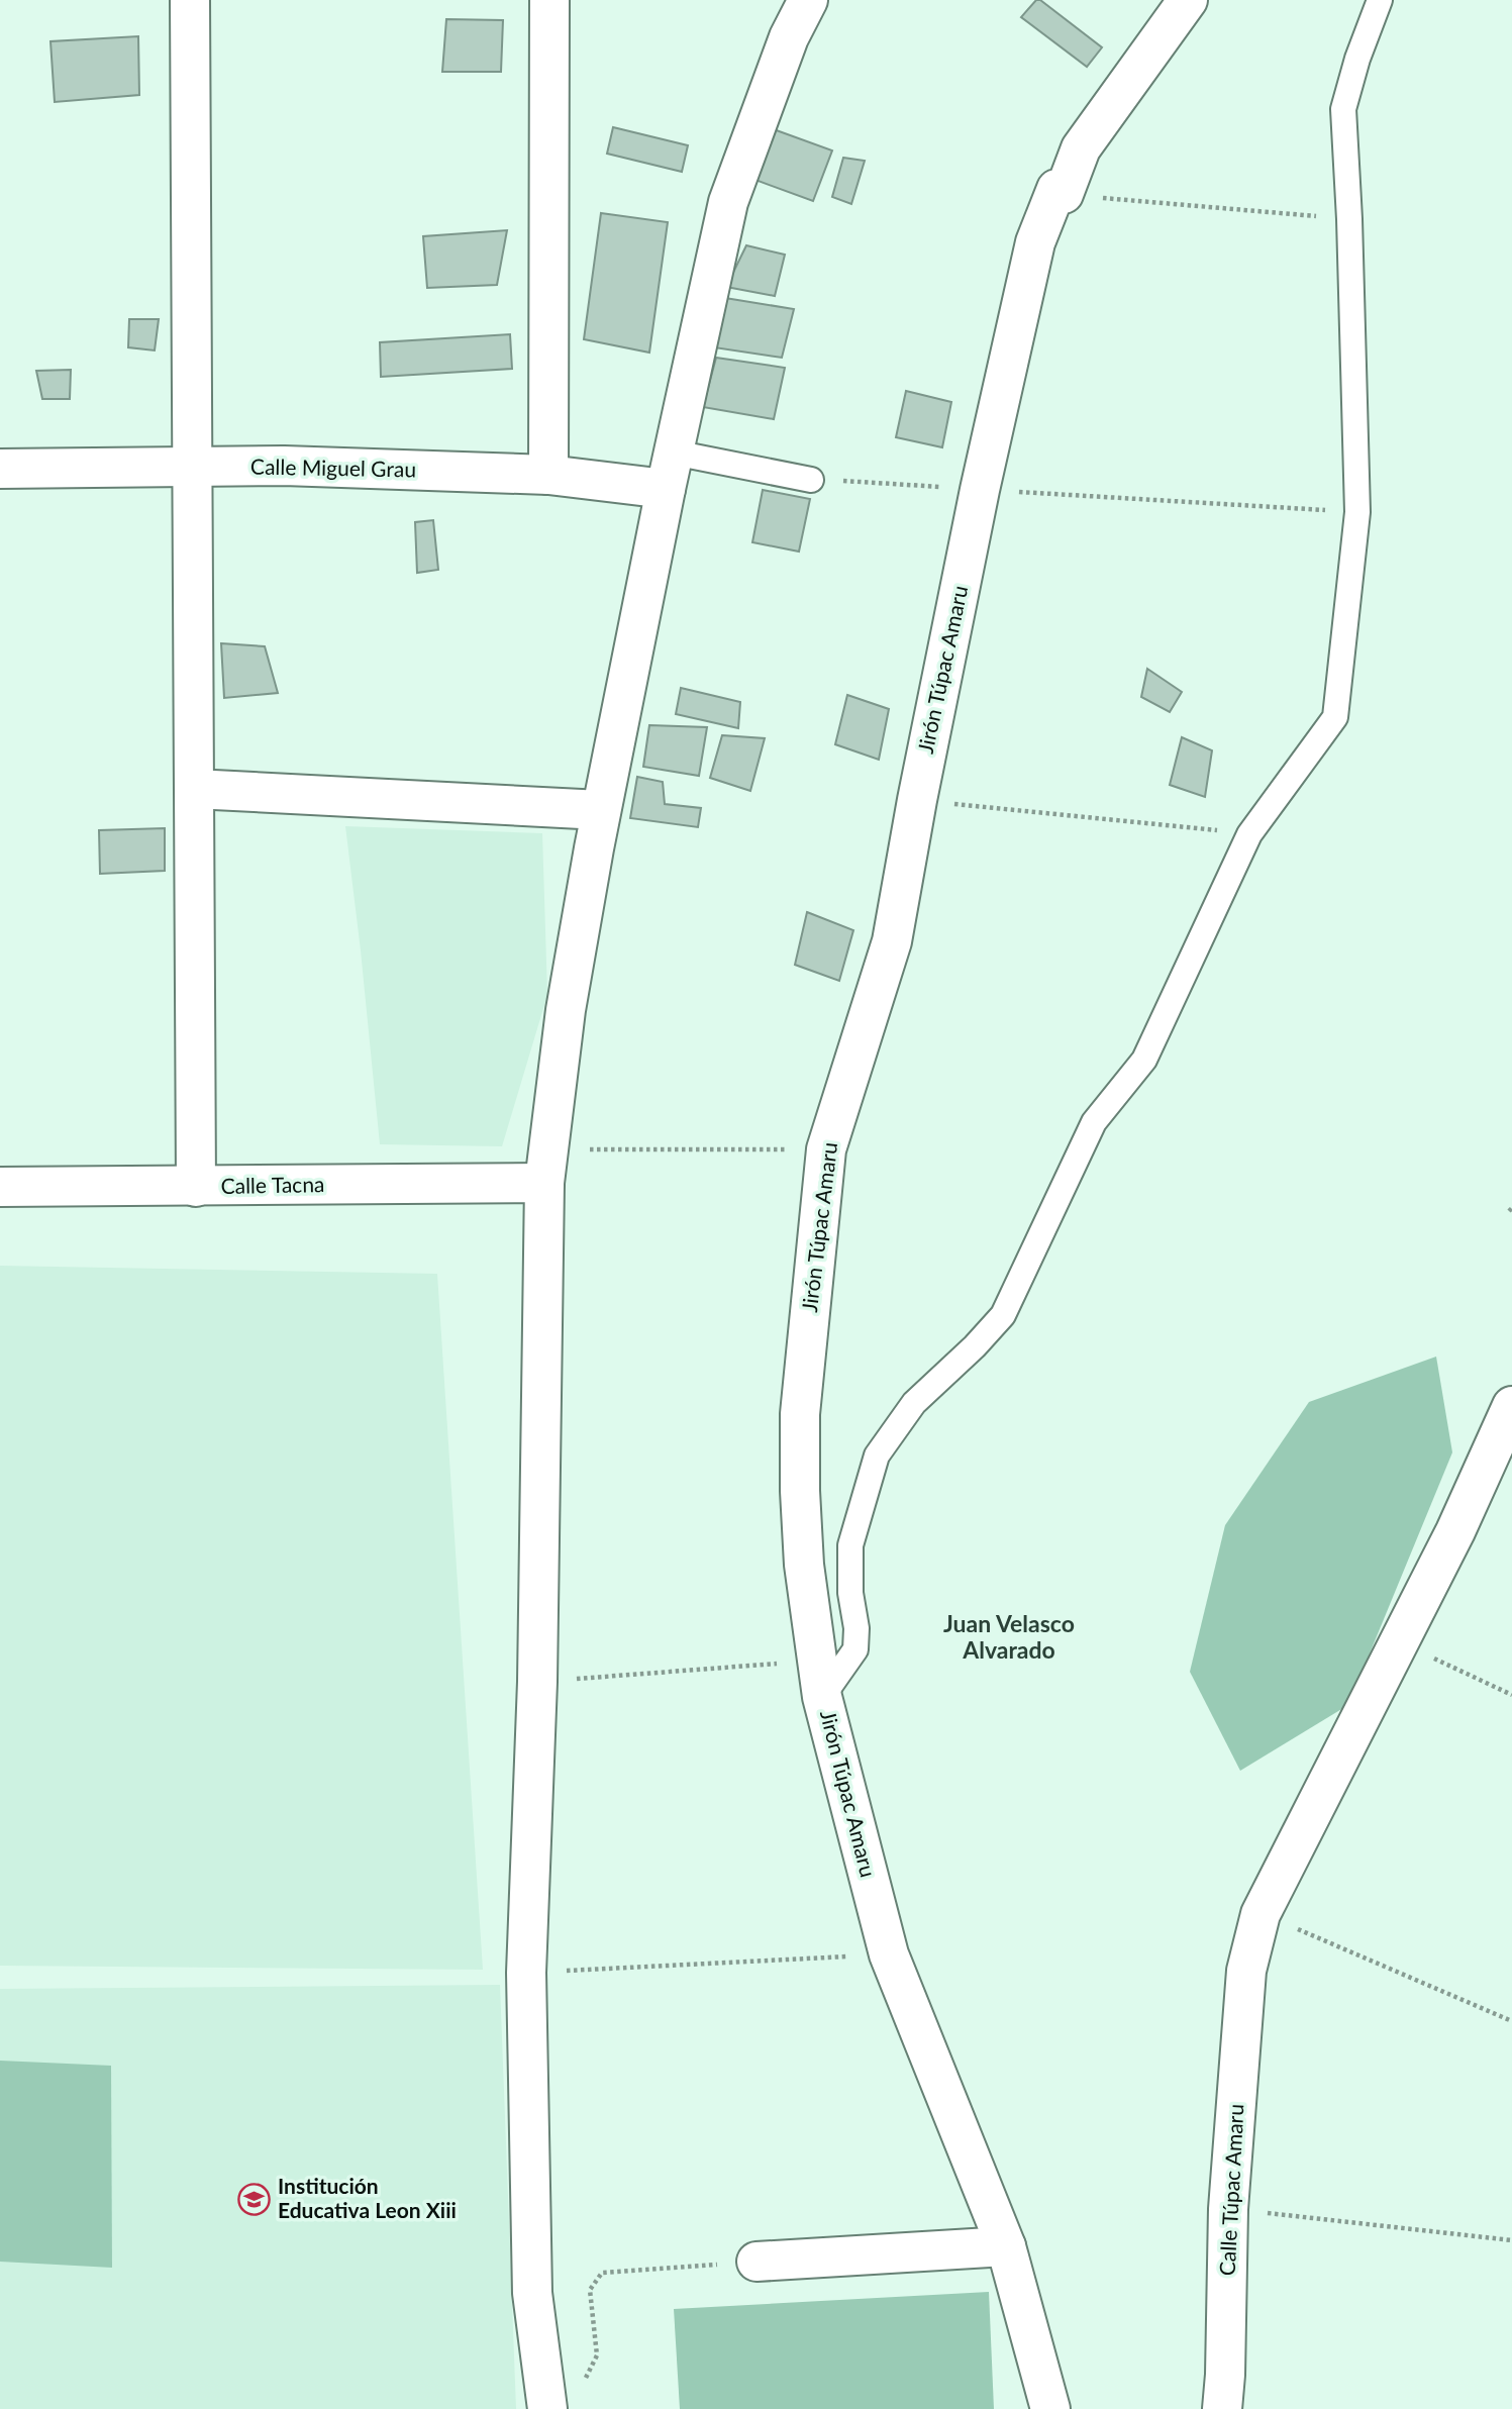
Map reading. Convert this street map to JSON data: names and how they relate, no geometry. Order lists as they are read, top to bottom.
{
  "streets": {
    "street": [
      "Calle Miguel Grau",
      "Jirón Túpac Amaru",
      "Calle Tacna",
      "Calle Túpac Amaru"
    ]
  },
  "districts": ["Juan Velasco Alvarado"],
  "places": {
    "school or university": ["Institución Educativa Leon Xiii"]
  }
}
